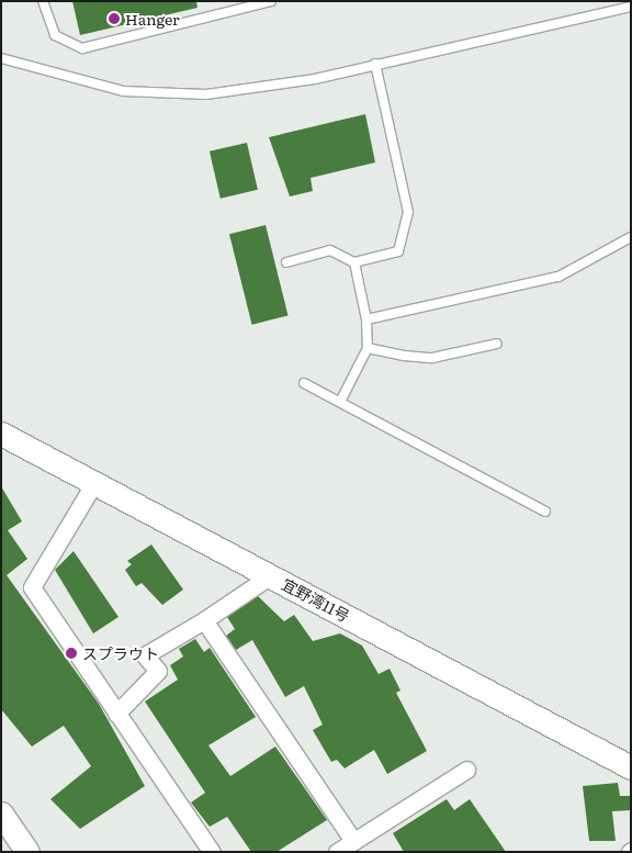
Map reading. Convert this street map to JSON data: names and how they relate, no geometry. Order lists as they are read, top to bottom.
{
  "streets": {
    "street": ["宜野湾11号"]
  },
  "places": ["Hanger", "スプラウト"]
}
